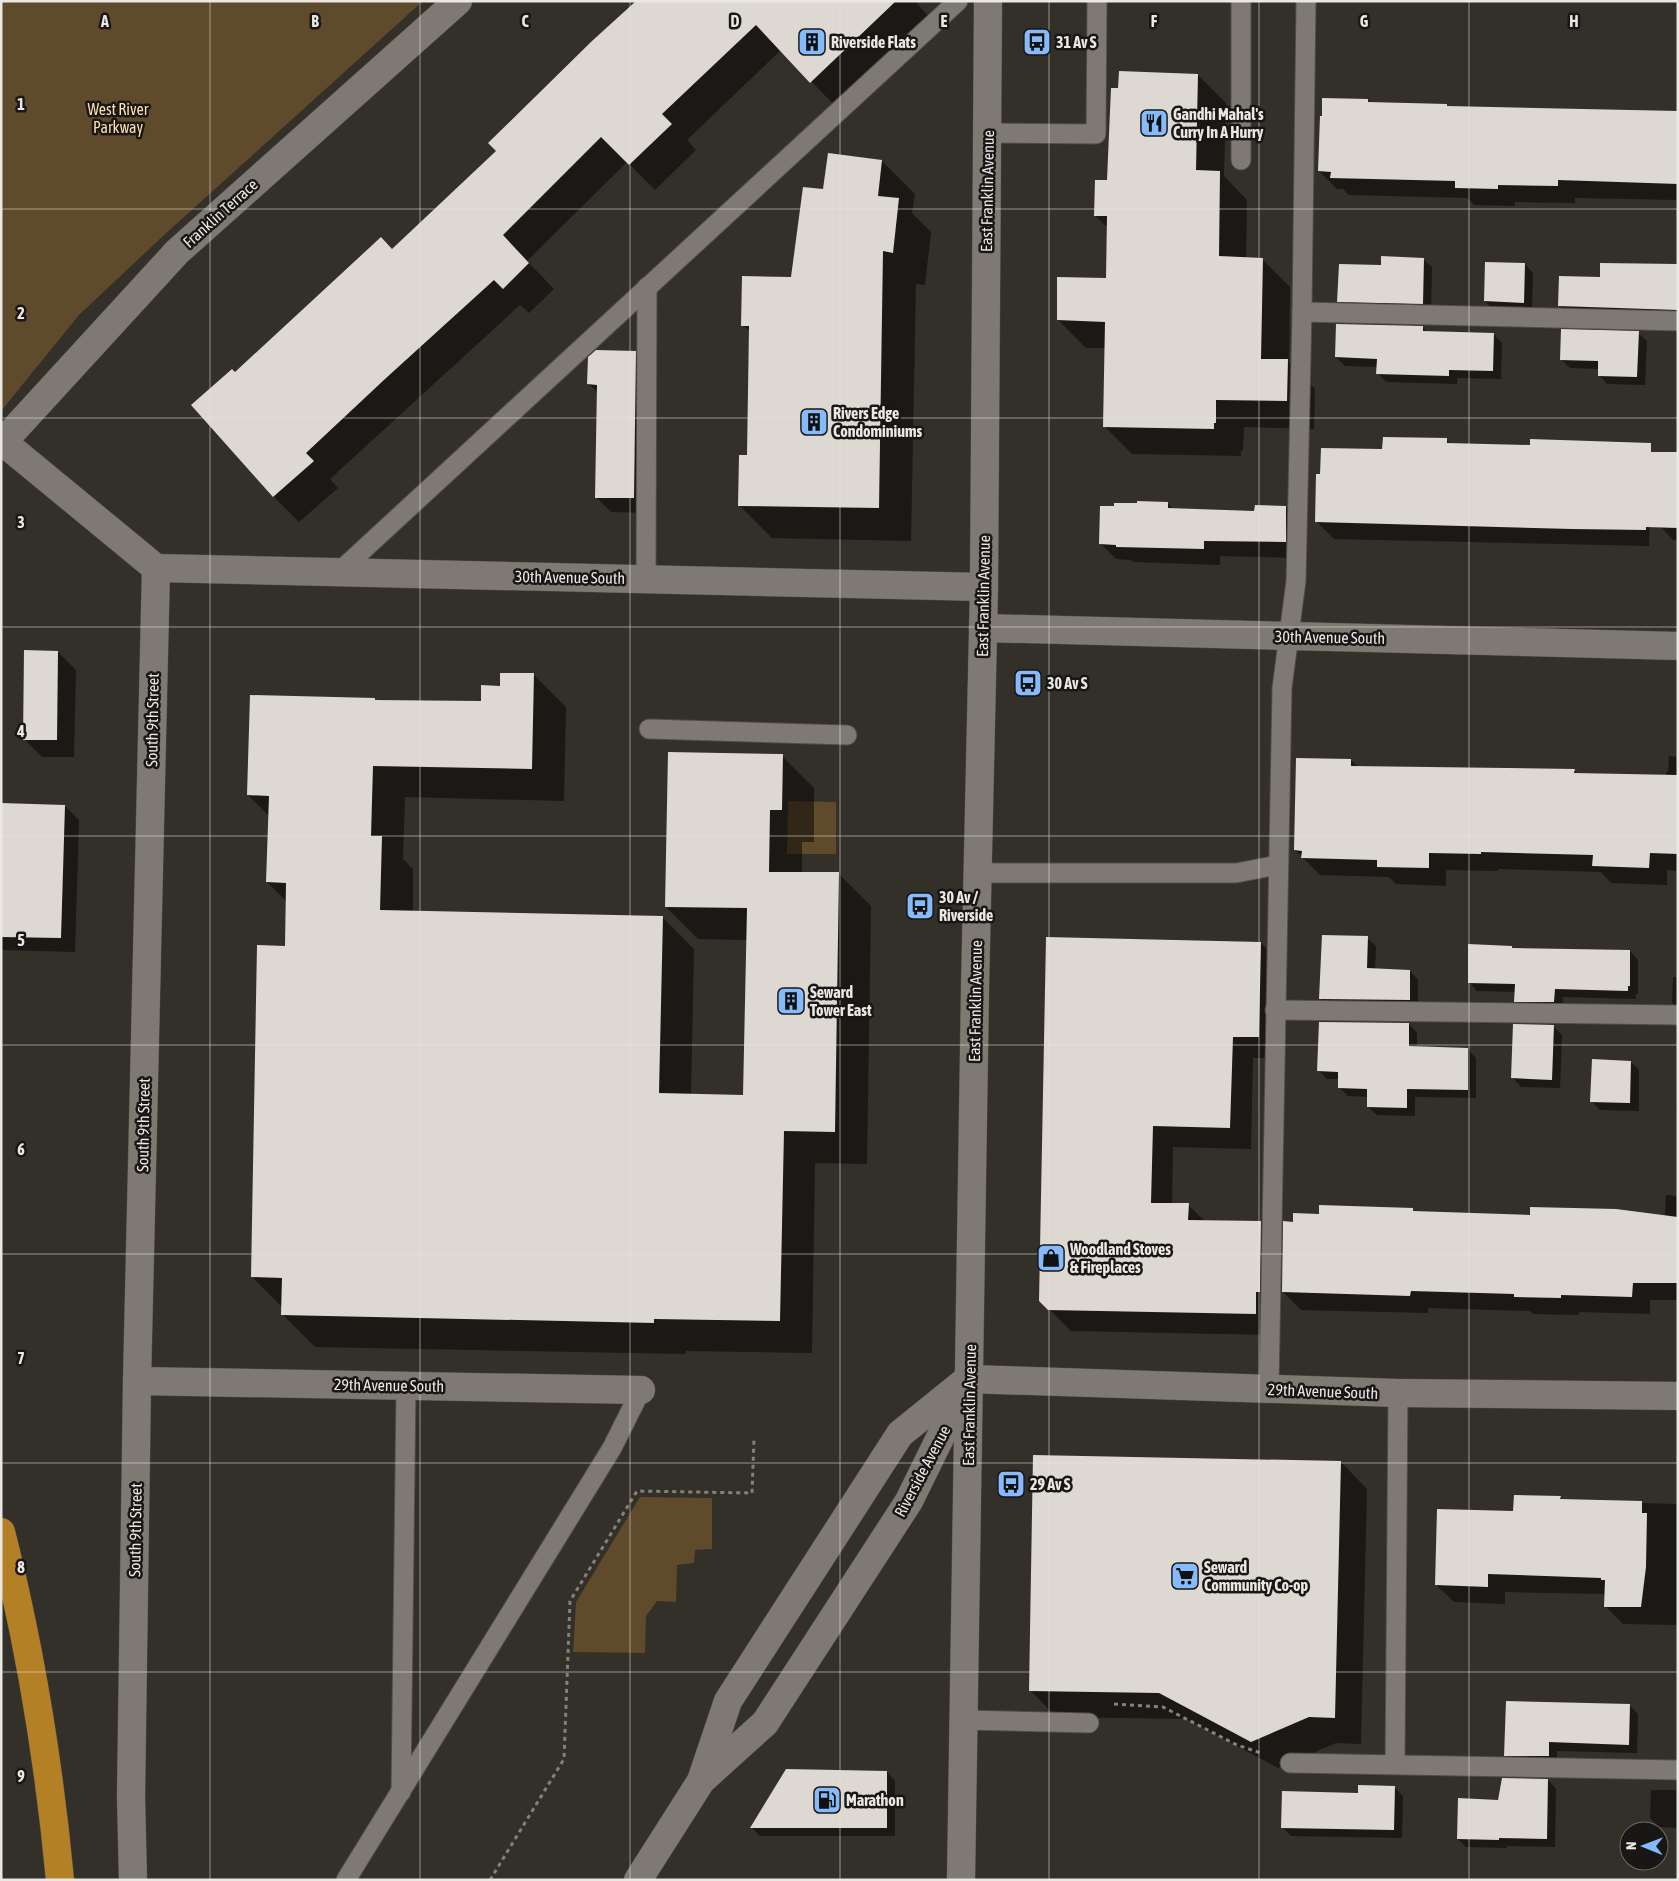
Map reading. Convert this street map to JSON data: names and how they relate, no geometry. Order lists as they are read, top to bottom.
{
  "streets": {
    "street": [
      "East Franklin Avenue",
      "Franklin Terrace",
      "30th Avenue South",
      "South 9th Street",
      "29th Avenue South",
      "Riverside Avenue"
    ]
  },
  "crossings": [
    ["East Franklin Avenue", "30th Avenue South"],
    ["East Franklin Avenue", "29th Avenue South"],
    ["East Franklin Avenue", "Riverside Avenue"],
    ["30th Avenue South", "South 9th Street"],
    ["South 9th Street", "29th Avenue South"],
    ["29th Avenue South", "Riverside Avenue"]
  ],
  "parks": ["West River Parkway"],
  "places": {
    "building": ["Riverside Flats", "Rivers Edge Condominiums", "Seward Tower East"],
    "bus stop": [
      "31 Av S",
      "30 Av S",
      "30 Av / Riverside",
      "29 Av S"
    ],
    "restaurant": ["Gandhi Mahal's Curry In A Hurry"],
    "shop": ["Woodland Stoves & Fireplaces"],
    "supermarket": ["Seward Community Co-op"],
    "fuel station": ["Marathon"]
  },
  "north": "left",
  "grid": {
    "columns": [
      "A",
      "B",
      "C",
      "D",
      "E",
      "F",
      "G",
      "H"
    ],
    "rows": [
      "1",
      "2",
      "3",
      "4",
      "5",
      "6",
      "7",
      "8",
      "9"
    ]
  }
}
